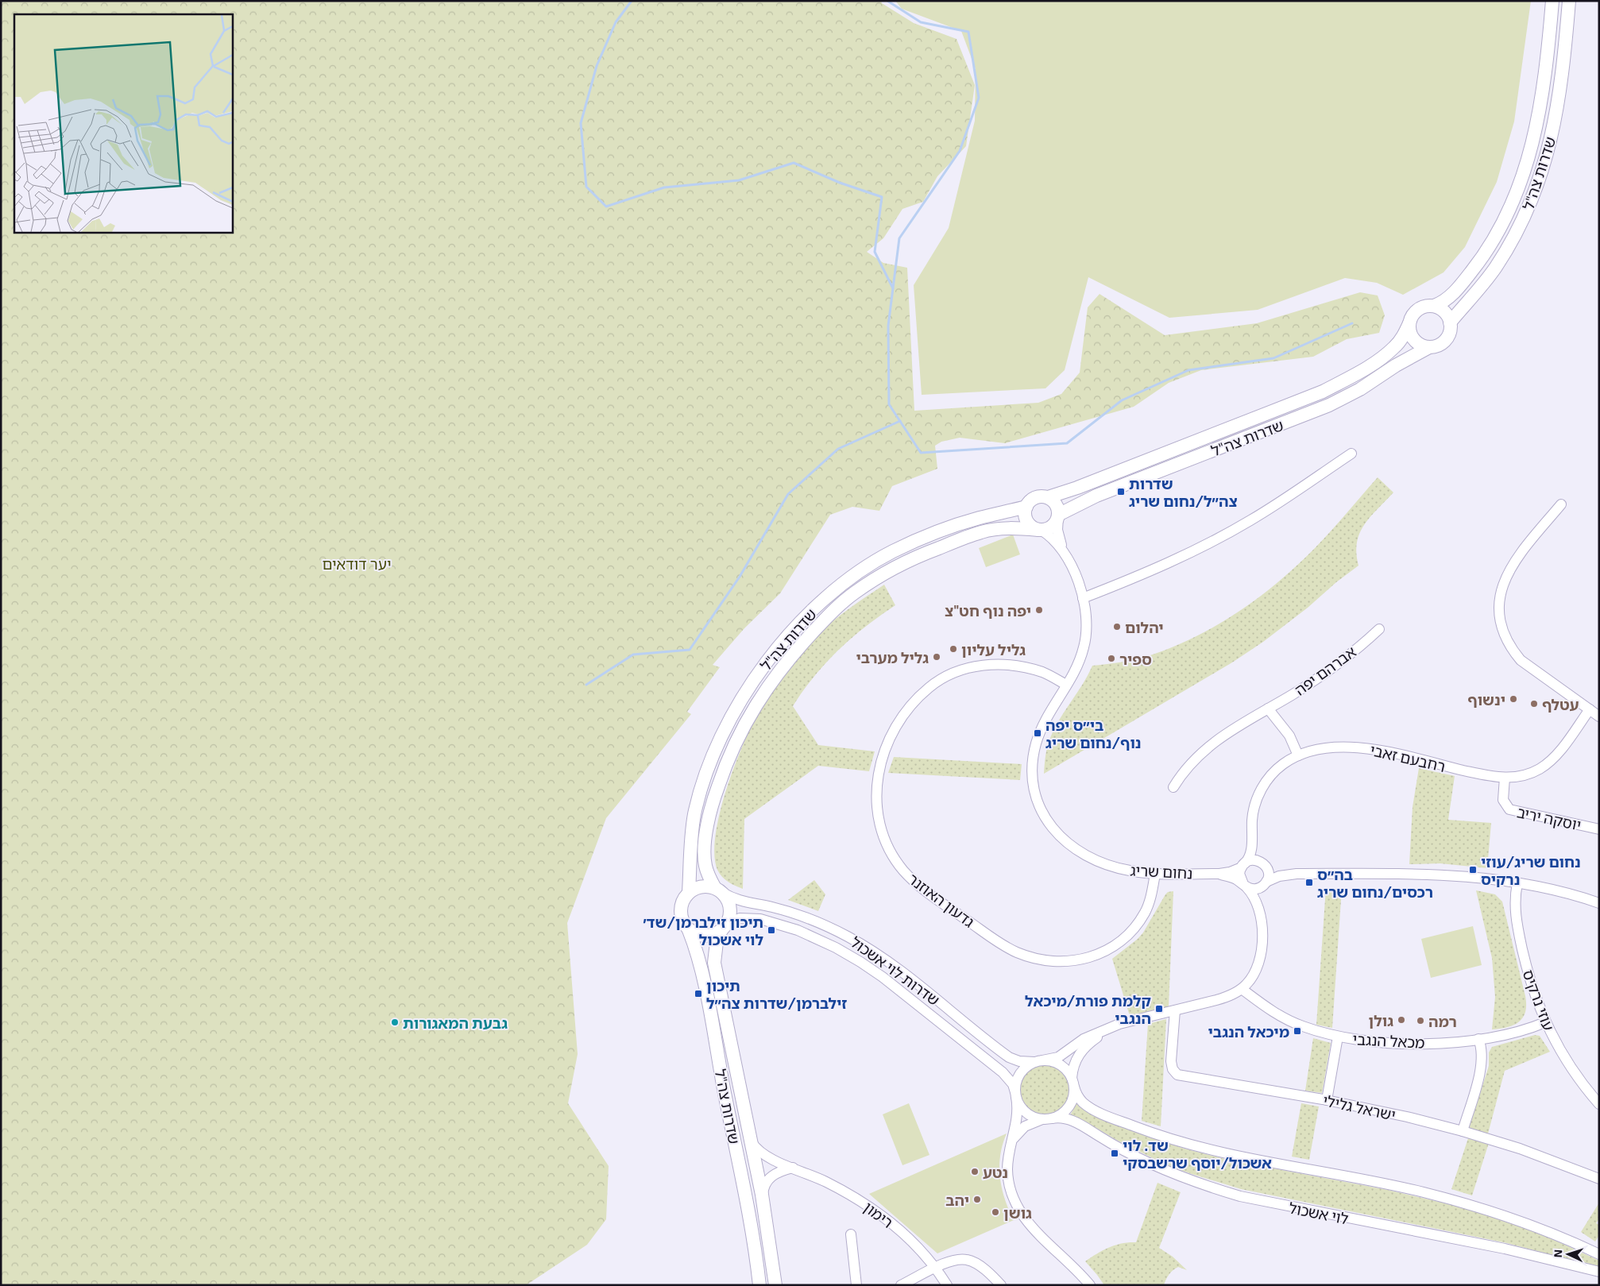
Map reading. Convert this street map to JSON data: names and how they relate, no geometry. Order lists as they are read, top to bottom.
{
  "streets": {
    "main road": ["שדרות צה\"ל"],
    "street": [
      "אברהם יפה",
      "רחבעם זאבי",
      "יוסקה יריב",
      "נחום שריג",
      "גדעון האוזנר",
      "שדרות לוי אשכול",
      "עוזי נרקיס",
      "מכאל הנגבי",
      "ישראל גלילי",
      "לוי אשכול",
      "רימון"
    ]
  },
  "crossings": [
    ["שדרות צה\"ל", "נחום שריג"],
    ["שדרות צה\"ל", "שדרות לוי אשכול"],
    ["שדרות צה\"ל", "רימון"],
    ["רחבעם זאבי", "יוסקה יריב"],
    ["רחבעם זאבי", "נחום שריג"],
    ["נחום שריג", "גדעון האוזנר"],
    ["שדרות לוי אשכול", "לוי אשכול"],
    ["עוזי נרקיס", "מכאל הנגבי"]
  ],
  "parks": ["יער דודאים"],
  "places": {
    "transit": [
      "שדרות צה״ל/נחום שריג",
      "בי״ס יפה נוף/נחום שריג",
      "נחום שריג/עוזי נרקיס",
      "בה״ס רכסים/נחום שריג",
      "תיכון זילברמן/שד׳ לוי אשכול",
      "תיכון זילברמן/שדרות צה״ל",
      "קלמת פורת/מיכאל הנגבי",
      "מיכאל הנגבי",
      "שד. לוי אשכול/יוסף שרשבסקי"
    ],
    "other": [
      "יפה נוף חט\"צ",
      "יהלום",
      "גליל עליון",
      "גליל מערבי",
      "ספיר",
      "ינשוף",
      "עטלף",
      "גולן",
      "רמה",
      "גבעת המאגורות",
      "נטע",
      "יהב",
      "גושן"
    ]
  },
  "north": "left"
}
